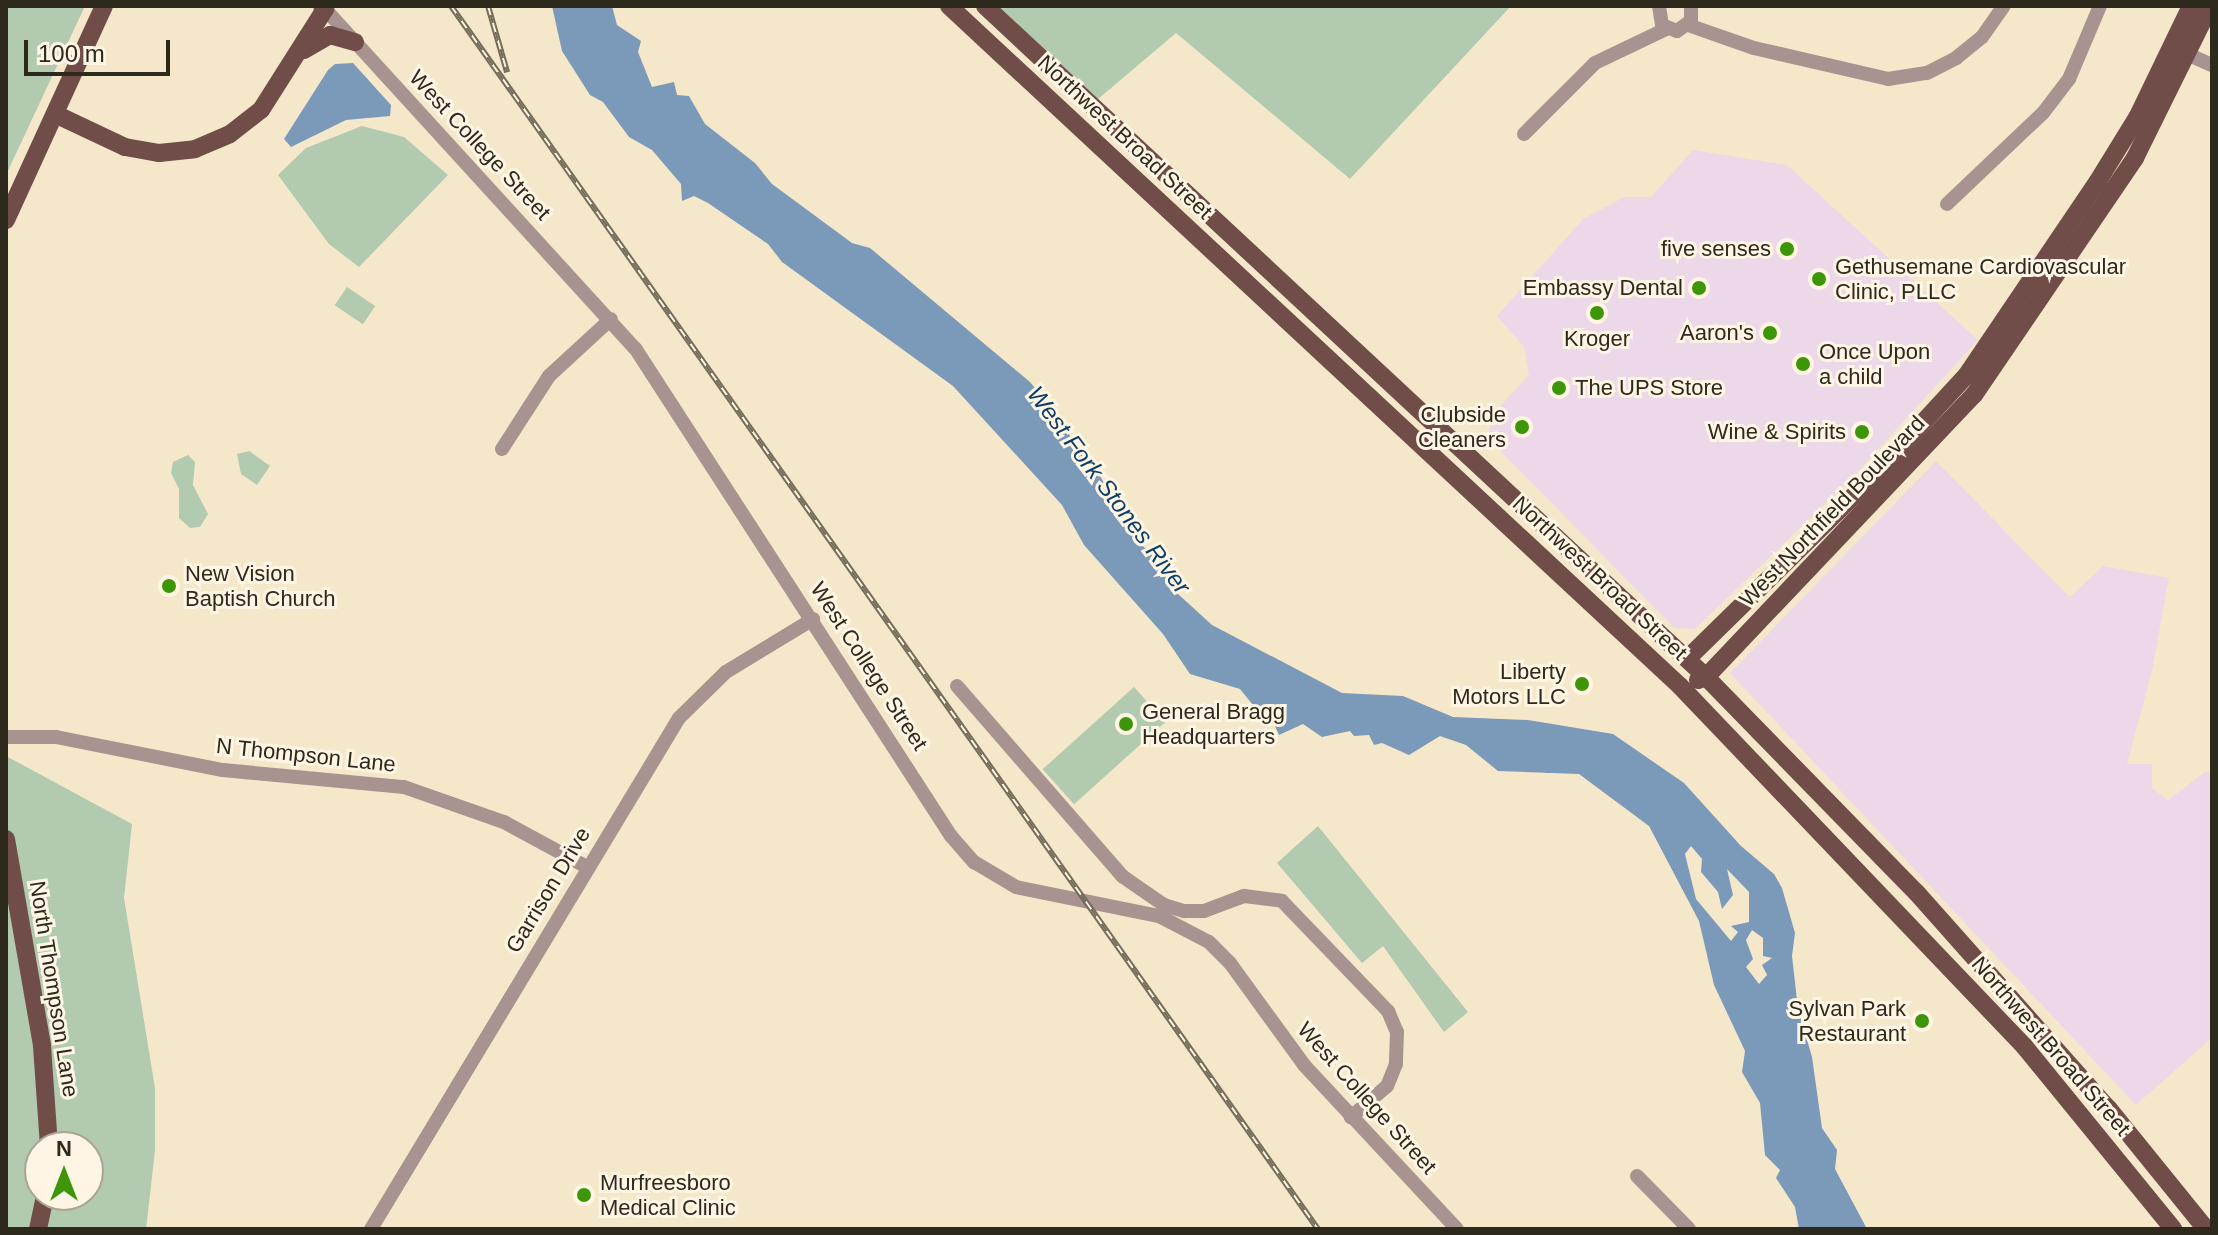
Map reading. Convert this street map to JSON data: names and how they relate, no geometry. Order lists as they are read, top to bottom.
{
  "streets": {
    "main road": ["Northwest Broad Street", "West Northfield Boulevard", "North Thompson Lane"],
    "street": ["West College Street", "N Thompson Lane", "Garrison Drive"]
  },
  "crossings": [
    ["Northwest Broad Street", "West Northfield Boulevard"],
    ["West College Street", "Garrison Drive"],
    ["N Thompson Lane", "Garrison Drive"]
  ],
  "water": ["West Fork Stones River"],
  "places": [
    "five senses",
    "Gethusemane Cardiovascular Clinic, PLLC",
    "Embassy Dental",
    "Kroger",
    "Aaron's",
    "Once Upon a child",
    "The UPS Store",
    "Clubside Cleaners",
    "Wine & Spirits",
    "New Vision Baptish Church",
    "Liberty Motors LLC",
    "General Bragg Headquarters",
    "Sylvan Park Restaurant",
    "Murfreesboro Medical Clinic"
  ],
  "scale_bar": "100 m",
  "north": "top"
}
